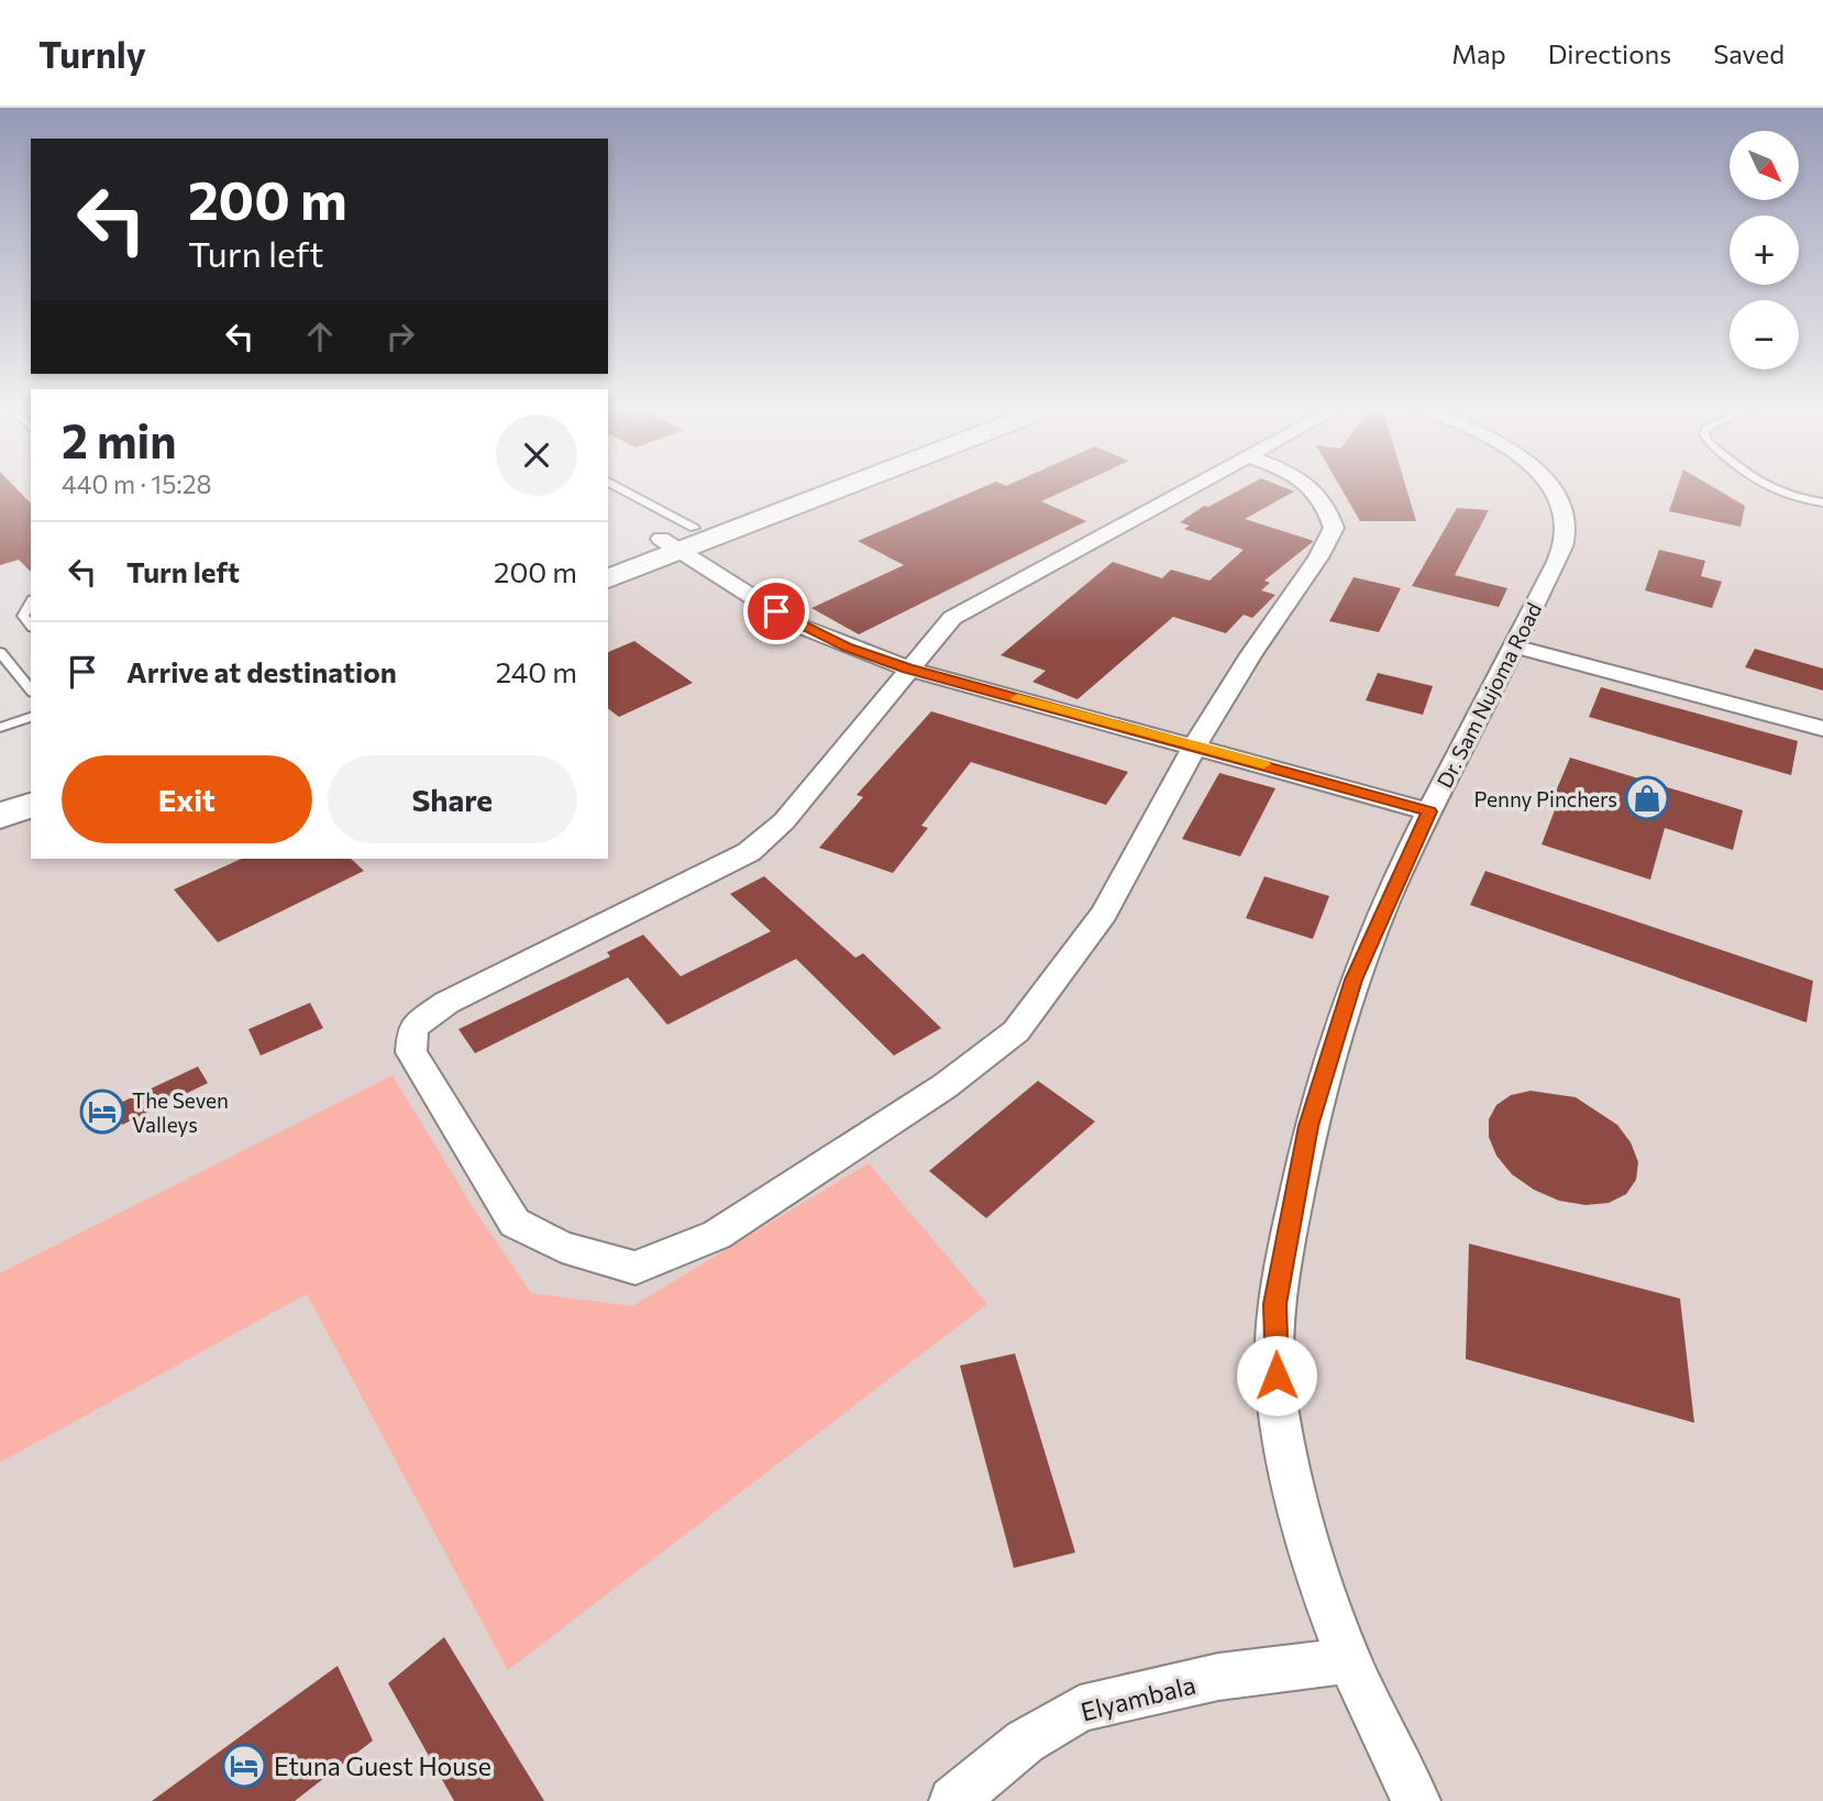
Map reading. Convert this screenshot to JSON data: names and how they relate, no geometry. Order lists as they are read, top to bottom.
{
  "streets": {
    "street": ["Dr. Sam Nujoma Road", "Elyambala"]
  },
  "crossings": [
    ["Dr. Sam Nujoma Road", "Elyambala"]
  ],
  "places": {
    "shop": ["Penny Pinchers"],
    "hotel": ["The Seven Valleys", "Etuna Guest House"]
  },
  "north": "bottom right",
  "page": {
    "header": "Turnly",
    "nav": ["Map", "Directions", "Saved"],
    "map_buttons": ["+", "−"],
    "turn": ["200 m", "Turn left"],
    "heading": ["2 min", "440 m · 15:28"],
    "list": [
      {
        "name": "Turn left",
        "value": "200 m"
      },
      {
        "name": "Arrive at destination",
        "value": "240 m"
      }
    ],
    "buttons": ["Exit", "Share"]
  }
}
